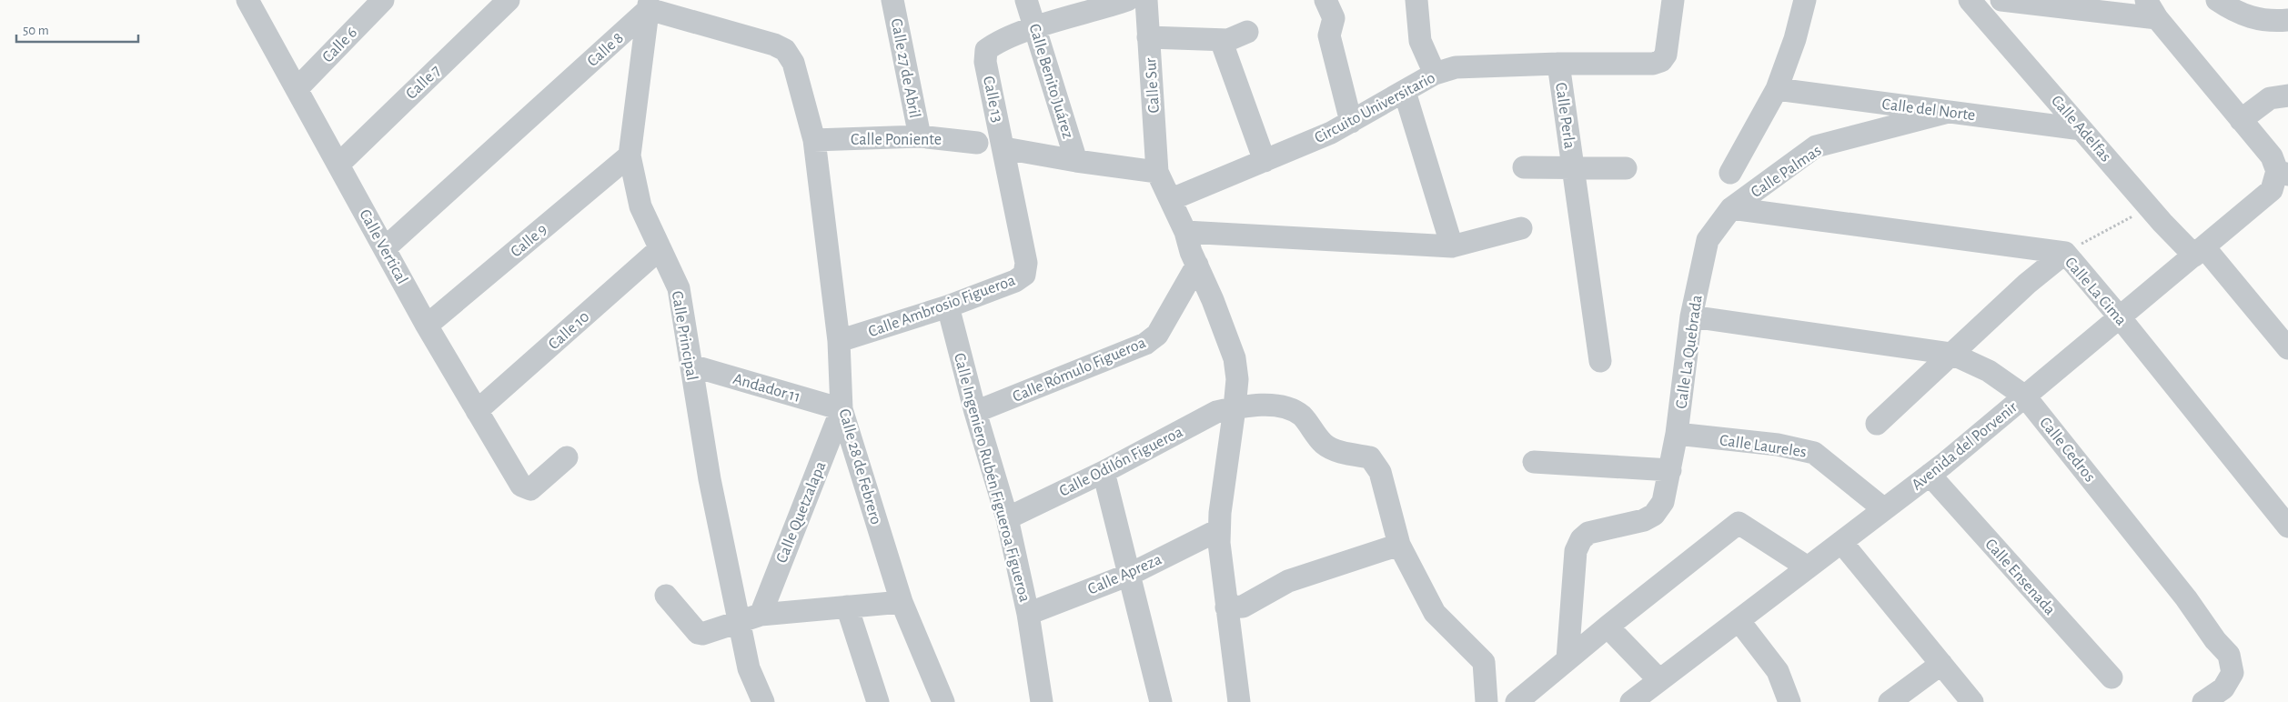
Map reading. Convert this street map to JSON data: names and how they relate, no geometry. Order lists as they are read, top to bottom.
{
  "streets": {
    "street": [
      "Calle 6",
      "Calle 8",
      "Calle 27 de Abril",
      "Calle Benito Juárez",
      "Calle 7",
      "Calle Sur",
      "Calle 13",
      "Circuito Universitario",
      "Calle del Norte",
      "Calle Perla",
      "Calle Adelfas",
      "Calle Poniente",
      "Calle Palmas",
      "Calle 9",
      "Calle Vertical",
      "Calle La Cima",
      "Calle Ambrosio Figueroa",
      "Calle 10",
      "Calle Principal",
      "Calle La Quebrada",
      "Calle Rómulo Figueroa",
      "Andador 11",
      "Calle Laureles",
      "Avenida del Porvenir",
      "Calle Cedros",
      "Calle Odilón Figueroa",
      "Calle 28 de Febrero",
      "Calle Ingeniero Rubén Figueroa Figueroa",
      "Calle Quetzalapa",
      "Calle Apreza",
      "Calle Ensenada"
    ]
  },
  "crossings": [
    ["Calle 6", "Calle Vertical"],
    ["Calle 8", "Calle Vertical"],
    ["Calle 8", "Calle Principal"],
    ["Calle 27 de Abril", "Calle Poniente"],
    ["Calle Benito Juárez", "Calle 13"],
    ["Calle 7", "Calle Vertical"],
    ["Calle 13", "Calle Ambrosio Figueroa"],
    ["Circuito Universitario", "Calle Perla"],
    ["Calle del Norte", "Calle Adelfas"],
    ["Calle del Norte", "Calle Palmas"],
    ["Calle Adelfas", "Avenida del Porvenir"],
    ["Calle Poniente", "Calle 28 de Febrero"],
    ["Calle Palmas", "Calle La Cima"],
    ["Calle Palmas", "Calle La Quebrada"],
    ["Calle 9", "Calle Vertical"],
    ["Calle 9", "Calle Principal"],
    ["Calle Vertical", "Calle 10"],
    ["Calle La Cima", "Calle La Quebrada"],
    ["Calle La Cima", "Avenida del Porvenir"],
    ["Calle Ambrosio Figueroa", "Calle 28 de Febrero"],
    ["Calle Ambrosio Figueroa", "Calle Ingeniero Rubén Figueroa Figueroa"],
    ["Calle 10", "Calle Principal"],
    ["Calle Principal", "Andador 11"],
    ["Calle Principal", "Calle Quetzalapa"],
    ["Calle La Quebrada", "Calle Laureles"],
    ["Calle La Quebrada", "Calle Cedros"],
    ["Calle Rómulo Figueroa", "Calle Ingeniero Rubén Figueroa Figueroa"],
    ["Andador 11", "Calle 28 de Febrero"],
    ["Andador 11", "Calle Quetzalapa"],
    ["Calle Laureles", "Avenida del Porvenir"],
    ["Avenida del Porvenir", "Calle Cedros"],
    ["Avenida del Porvenir", "Calle Ensenada"],
    ["Calle Odilón Figueroa", "Calle Ingeniero Rubén Figueroa Figueroa"],
    ["Calle 28 de Febrero", "Calle Quetzalapa"],
    ["Calle Ingeniero Rubén Figueroa Figueroa", "Calle Apreza"]
  ],
  "scale_bar": "50 m"
}
